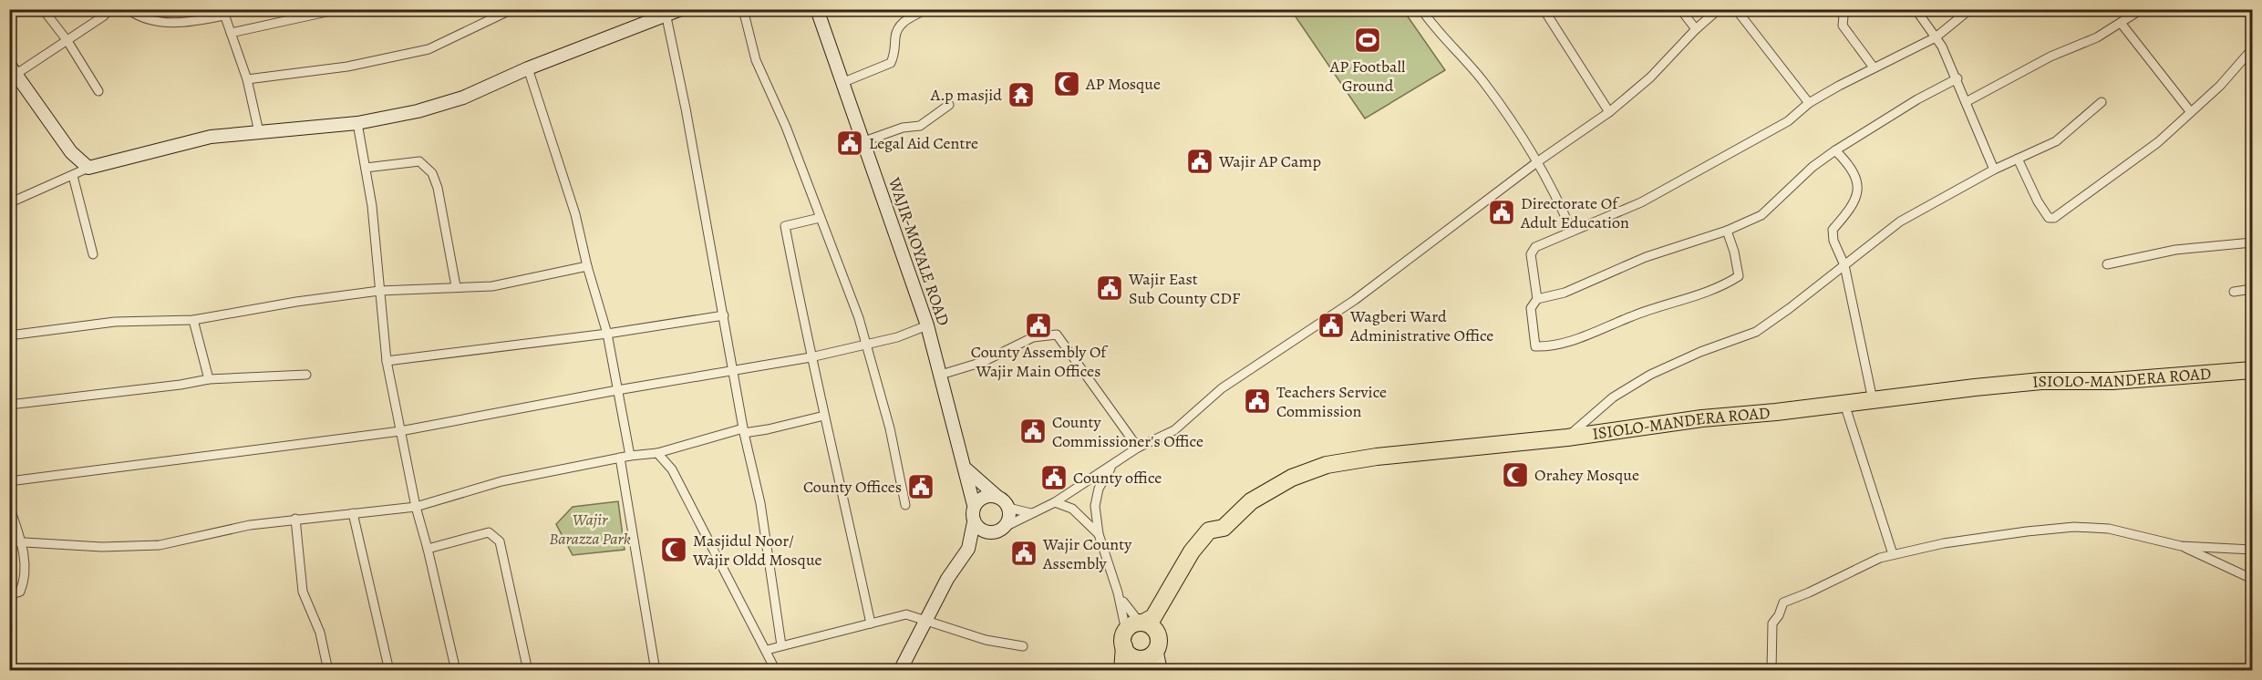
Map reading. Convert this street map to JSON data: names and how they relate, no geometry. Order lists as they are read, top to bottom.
{
  "streets": {
    "highway": ["ISIOLO-MANDERA ROAD"],
    "main road": ["WAJIR-MOYALE ROAD"]
  },
  "parks": ["Wajir Barazza Park"],
  "places": {
    "sports": ["AP Football Ground"],
    "mosque": ["AP Mosque", "Orahey Mosque", "Masjidul Noor/ Wajir Oldd Mosque"],
    "temple": ["A.p masjid"],
    "public building": [
      "Legal Aid Centre",
      "Wajir AP Camp",
      "Directorate Of Adult Education",
      "Wajir East Sub County CDF",
      "County Assembly Of Wajir Main Offices",
      "Wagberi Ward Administrative Office",
      "Teachers Service Commission",
      "County Commissioner's Office",
      "County office",
      "County Offices",
      "Wajir County Assembly"
    ]
  }
}
